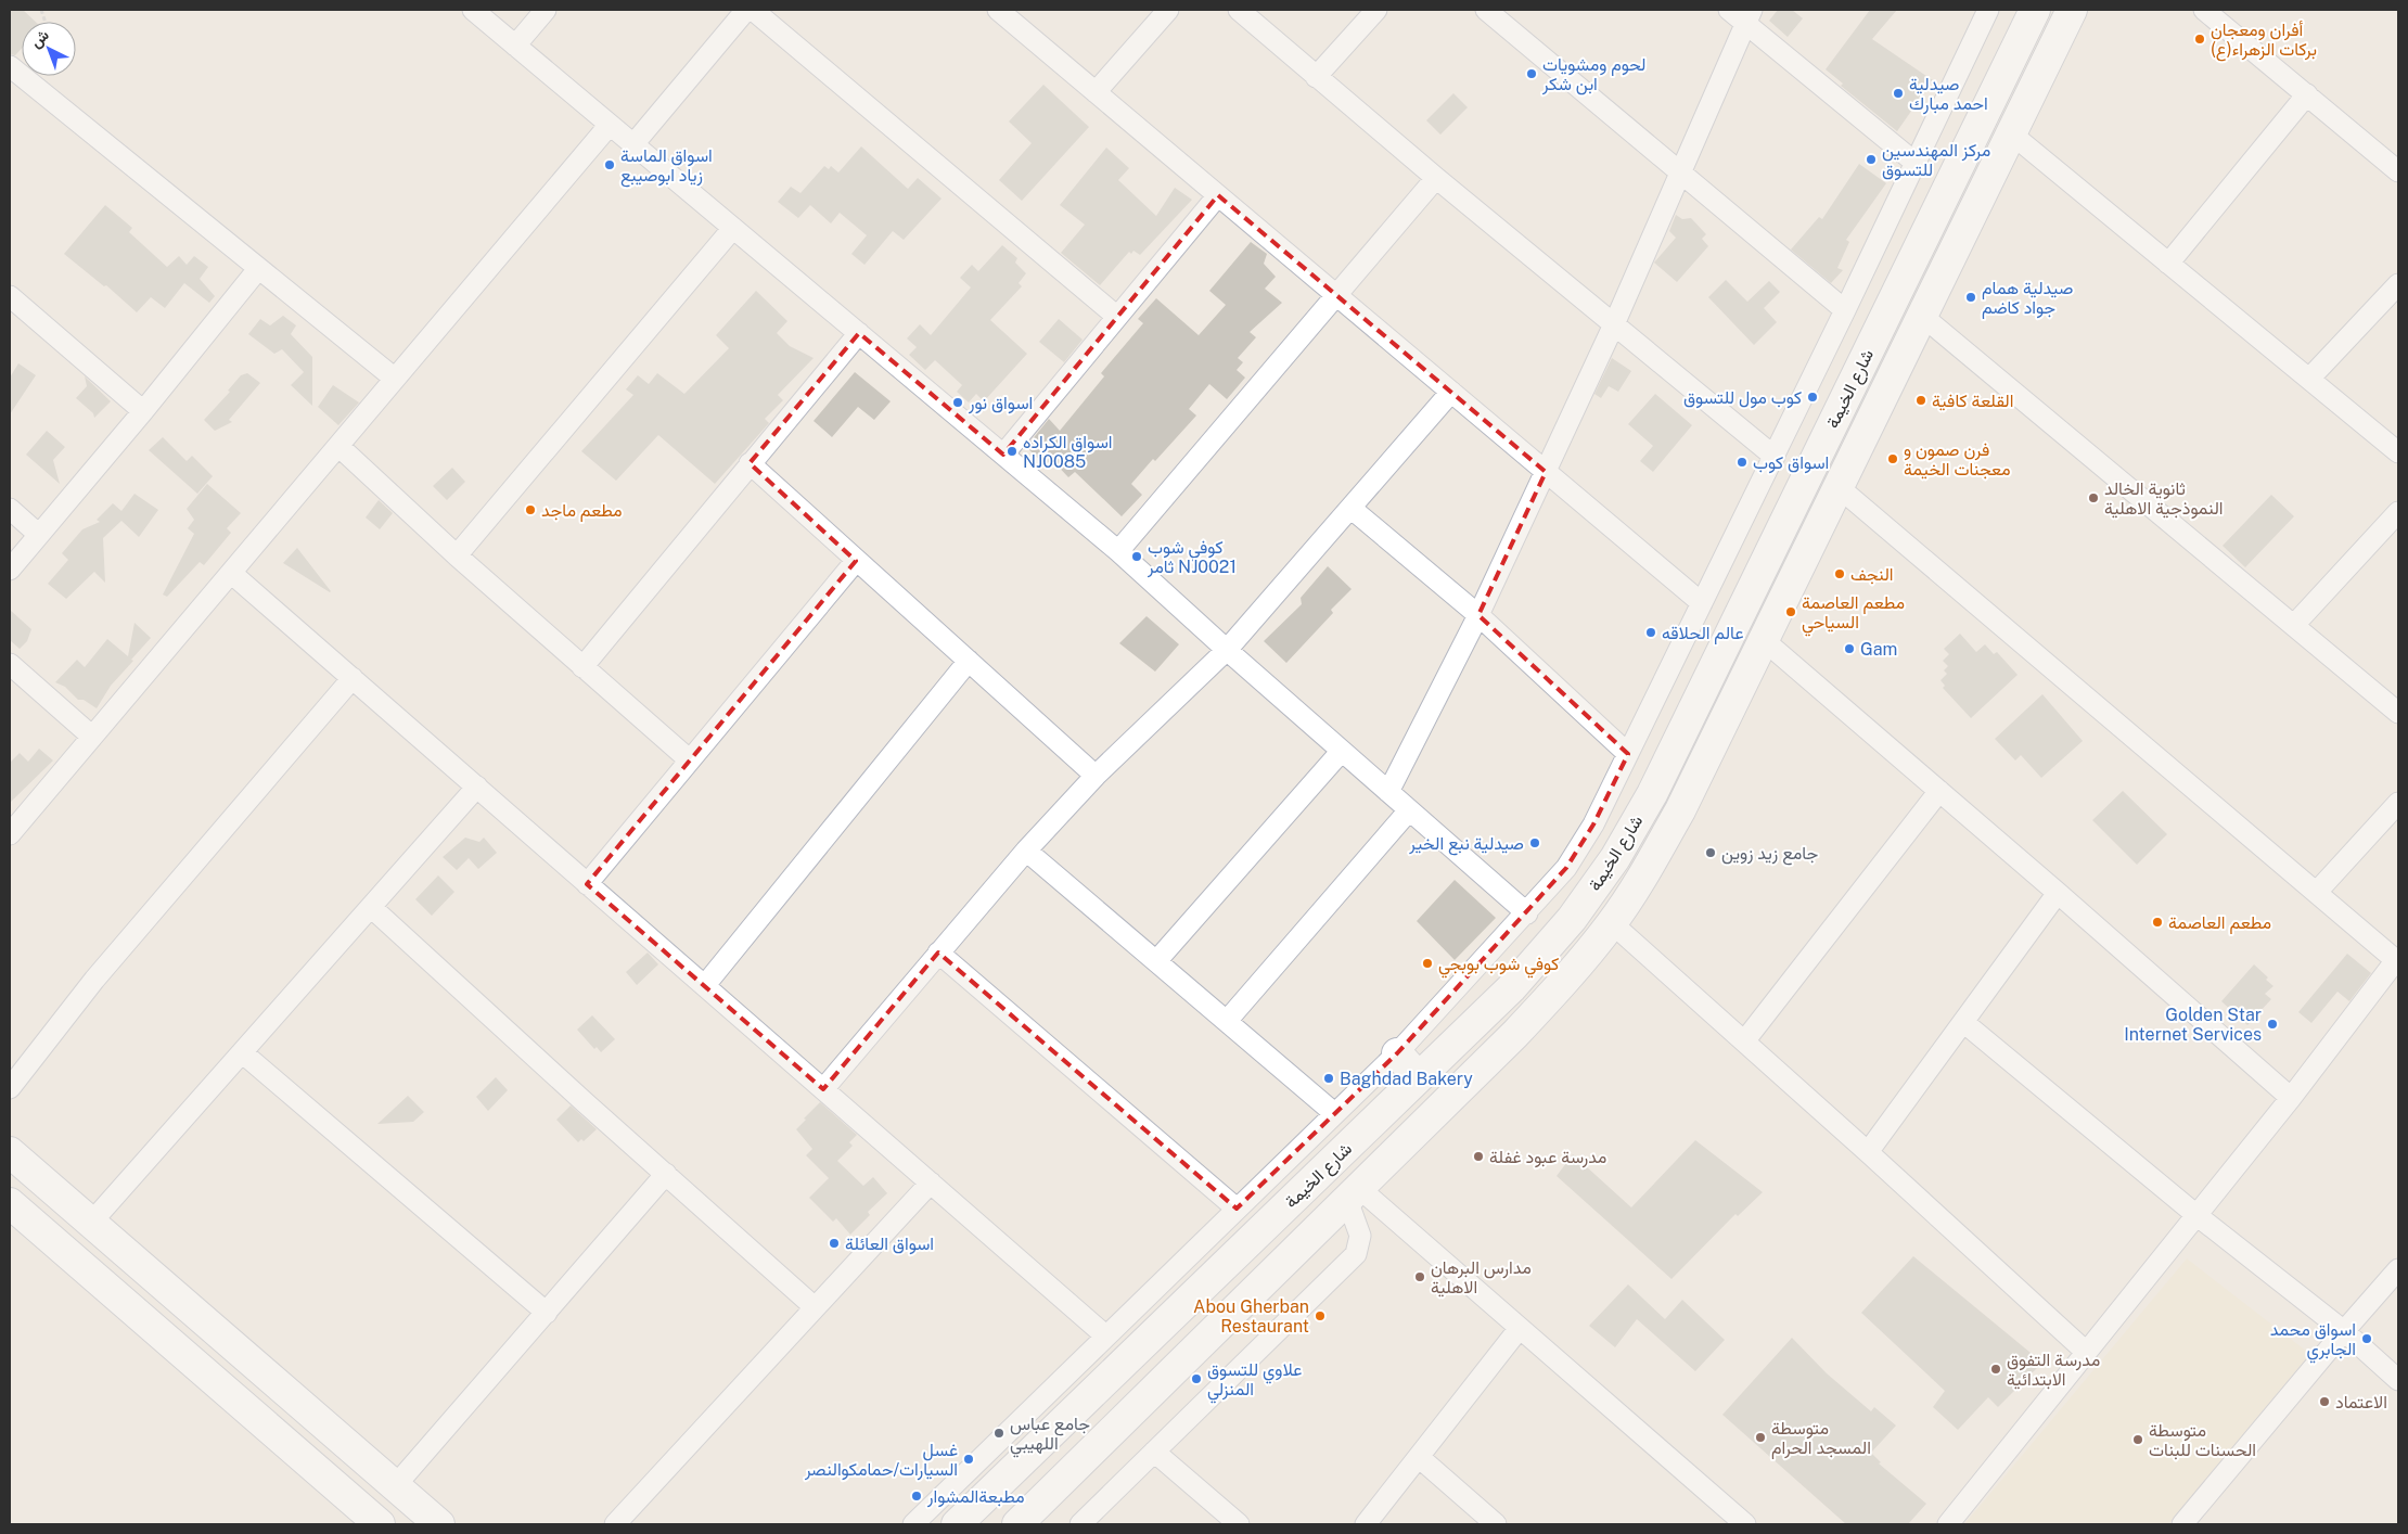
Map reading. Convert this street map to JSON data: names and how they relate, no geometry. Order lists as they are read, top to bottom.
{
  "streets": {
    "street": ["شارع الخيمة"]
  },
  "places": [
    "أفران ومعجان بركات الزهراء(ع)",
    "لحوم ومشويات ابن شكر",
    "صيدلية احمد مبارك",
    "مركز المهندسين للتسوق",
    "اسواق الماسة زياد ابوصيبع",
    "صيدلية همام جواد كاضم",
    "كوب مول للتسوق",
    "القلعة كافية",
    "اسواق نور",
    "اسواق الكراده NJ0085",
    "فرن صمون و معجنات الخيمة",
    "اسواق كوب",
    "ثانوية الخالد النموذجية الاهلية",
    "مطعم ماجد",
    "كوفي شوب ثامر NJ0021",
    "النجف",
    "مطعم العاصمة السياحي",
    "عالم الحلاقه",
    "Gam",
    "صيدلية نبع الخير",
    "جامع زيد زوين",
    "مطعم العاصمة",
    "كوفي شوب بوبجي",
    "Golden Star Internet Services",
    "Baghdad Bakery",
    "مدرسة عبود غفلة",
    "اسواق العائلة",
    "مدارس البرهان الاهلية",
    "Abou Gherban Restaurant",
    "اسواق محمد الجابري",
    "مدرسة التفوق الابتدائية",
    "علاوي للتسوق المنزلي",
    "الاعتماد",
    "جامع عباس اللهيبي",
    "متوسطة المسجد الحرام",
    "متوسطة الحسنات للبنات",
    "غسل السيارات/حمامكوالنصر",
    "مطبعةالمشوار"
  ],
  "north": "top left"
}
